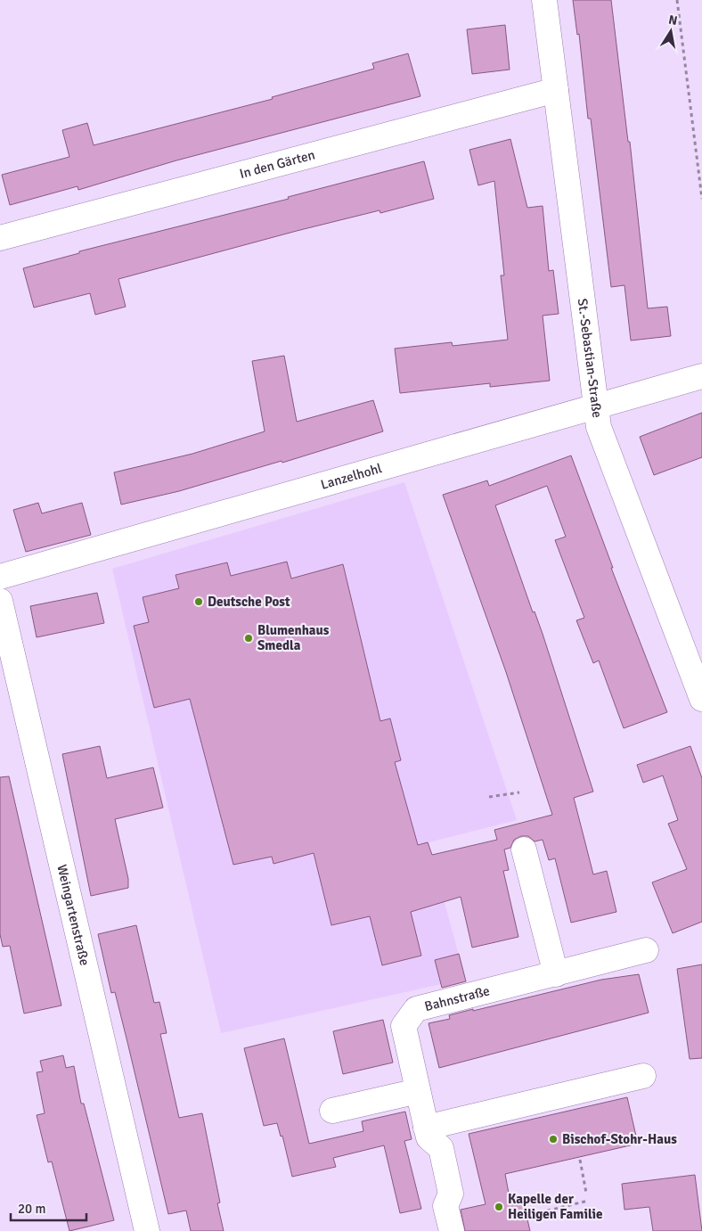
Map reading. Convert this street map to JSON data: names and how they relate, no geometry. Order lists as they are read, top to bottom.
{
  "streets": {
    "street": [
      "In den Gärten",
      "St.-Sebastian-Straße",
      "Lanzelhohl",
      "Weingartenstraße",
      "Bahnstraße"
    ]
  },
  "crossings": [
    ["In den Gärten", "St.-Sebastian-Straße"],
    ["St.-Sebastian-Straße", "Lanzelhohl"]
  ],
  "places": [
    "Deutsche Post",
    "Blumenhaus Smedla",
    "Bischof-Stohr-Haus",
    "Kapelle der Heiligen Familie"
  ],
  "scale_bar": "20 m",
  "north": "top"
}
